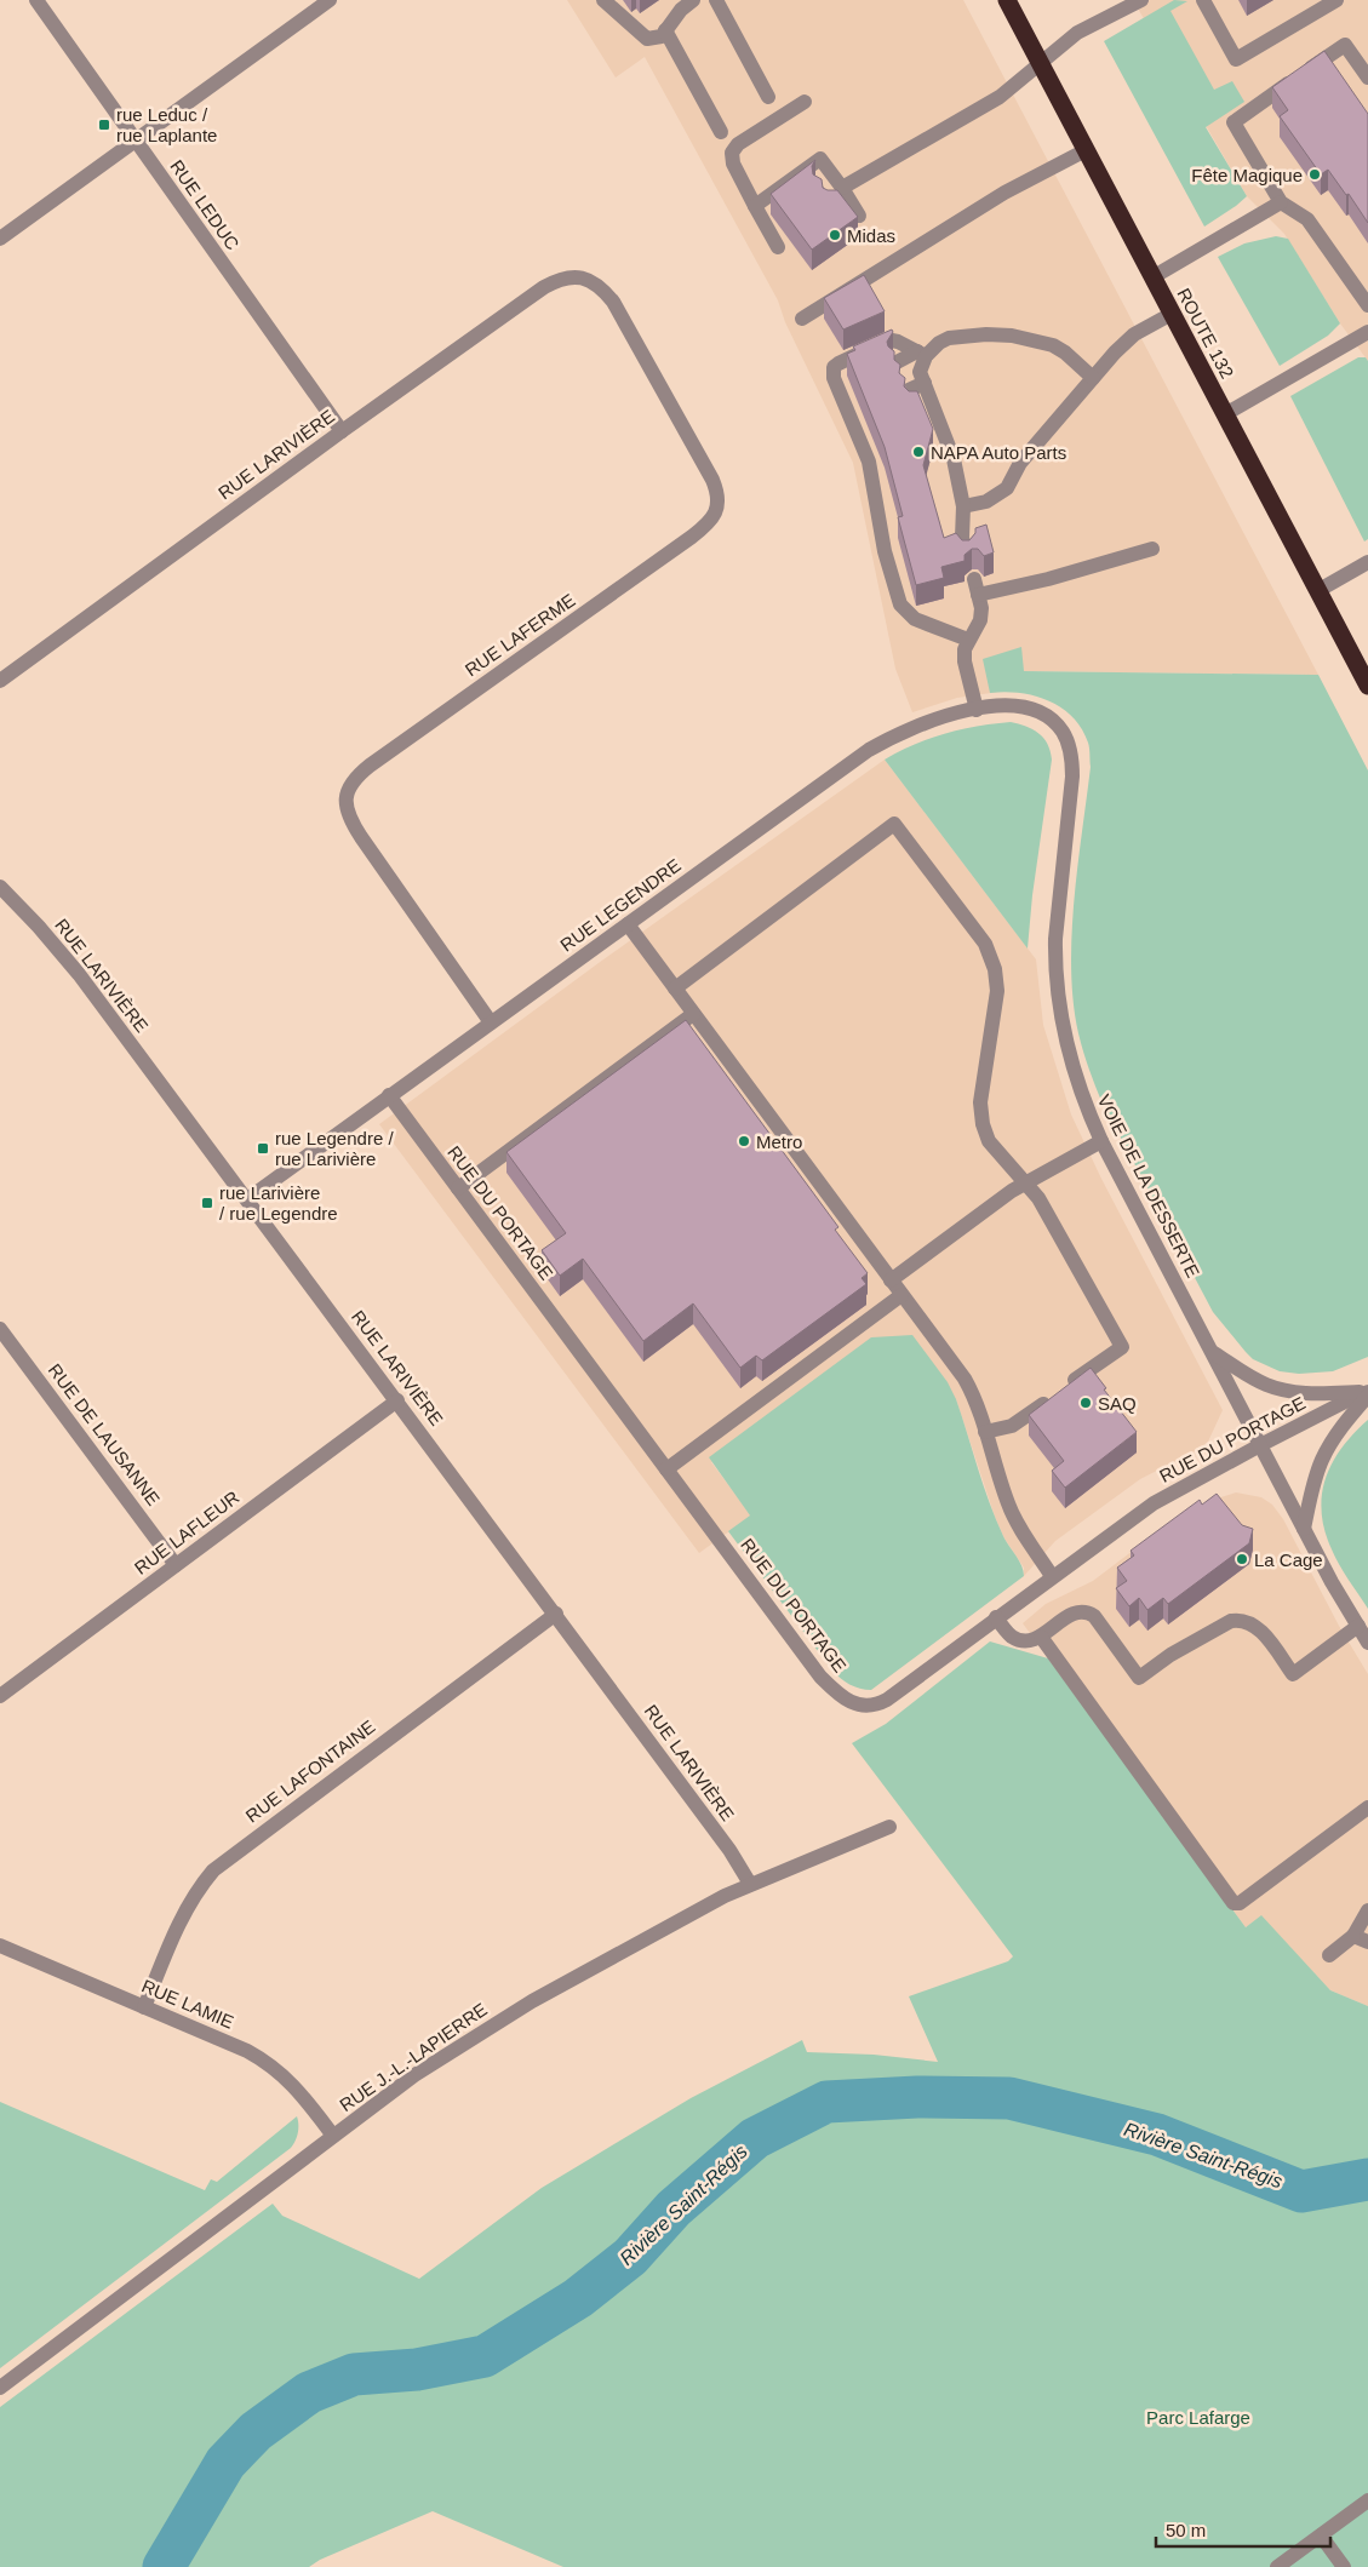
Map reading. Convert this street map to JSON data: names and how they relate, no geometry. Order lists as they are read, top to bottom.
{
  "streets": {
    "highway": ["ROUTE 132"],
    "street": [
      "RUE LEDUC",
      "RUE LARIVIÈRE",
      "RUE LAFERME",
      "RUE LEGENDRE",
      "VOIE DE LA DESSERTE",
      "RUE DU PORTAGE",
      "RUE DE LAUSANNE",
      "RUE LAFLEUR",
      "RUE LAFONTAINE",
      "RUE LAMIE",
      "RUE J.-L.-LAPIERRE"
    ]
  },
  "crossings": [
    ["RUE LEDUC", "RUE LARIVIÈRE"],
    ["RUE LARIVIÈRE", "RUE LAFERME"],
    ["RUE LARIVIÈRE", "RUE LEGENDRE"],
    ["RUE LARIVIÈRE", "RUE LAFLEUR"],
    ["RUE LARIVIÈRE", "RUE LAFONTAINE"],
    ["RUE LARIVIÈRE", "RUE J.-L.-LAPIERRE"],
    ["RUE LAFERME", "RUE LEGENDRE"],
    ["RUE LEGENDRE", "VOIE DE LA DESSERTE"],
    ["RUE LEGENDRE", "RUE DU PORTAGE"],
    ["VOIE DE LA DESSERTE", "RUE DU PORTAGE"],
    ["RUE DE LAUSANNE", "RUE LAFLEUR"],
    ["RUE LAFONTAINE", "RUE LAMIE"],
    ["RUE LAMIE", "RUE J.-L.-LAPIERRE"]
  ],
  "water": ["Rivière Saint-Régis"],
  "parks": ["Parc Lafarge"],
  "places": {
    "transit": ["rue Leduc / rue Laplante", "rue Legendre / rue Larivière", "rue Larivière / rue Legendre"],
    "other": [
      "Fête Magique",
      "Midas",
      "NAPA Auto Parts",
      "Metro",
      "SAQ",
      "La Cage"
    ]
  },
  "scale_bar": "50 m"
}
